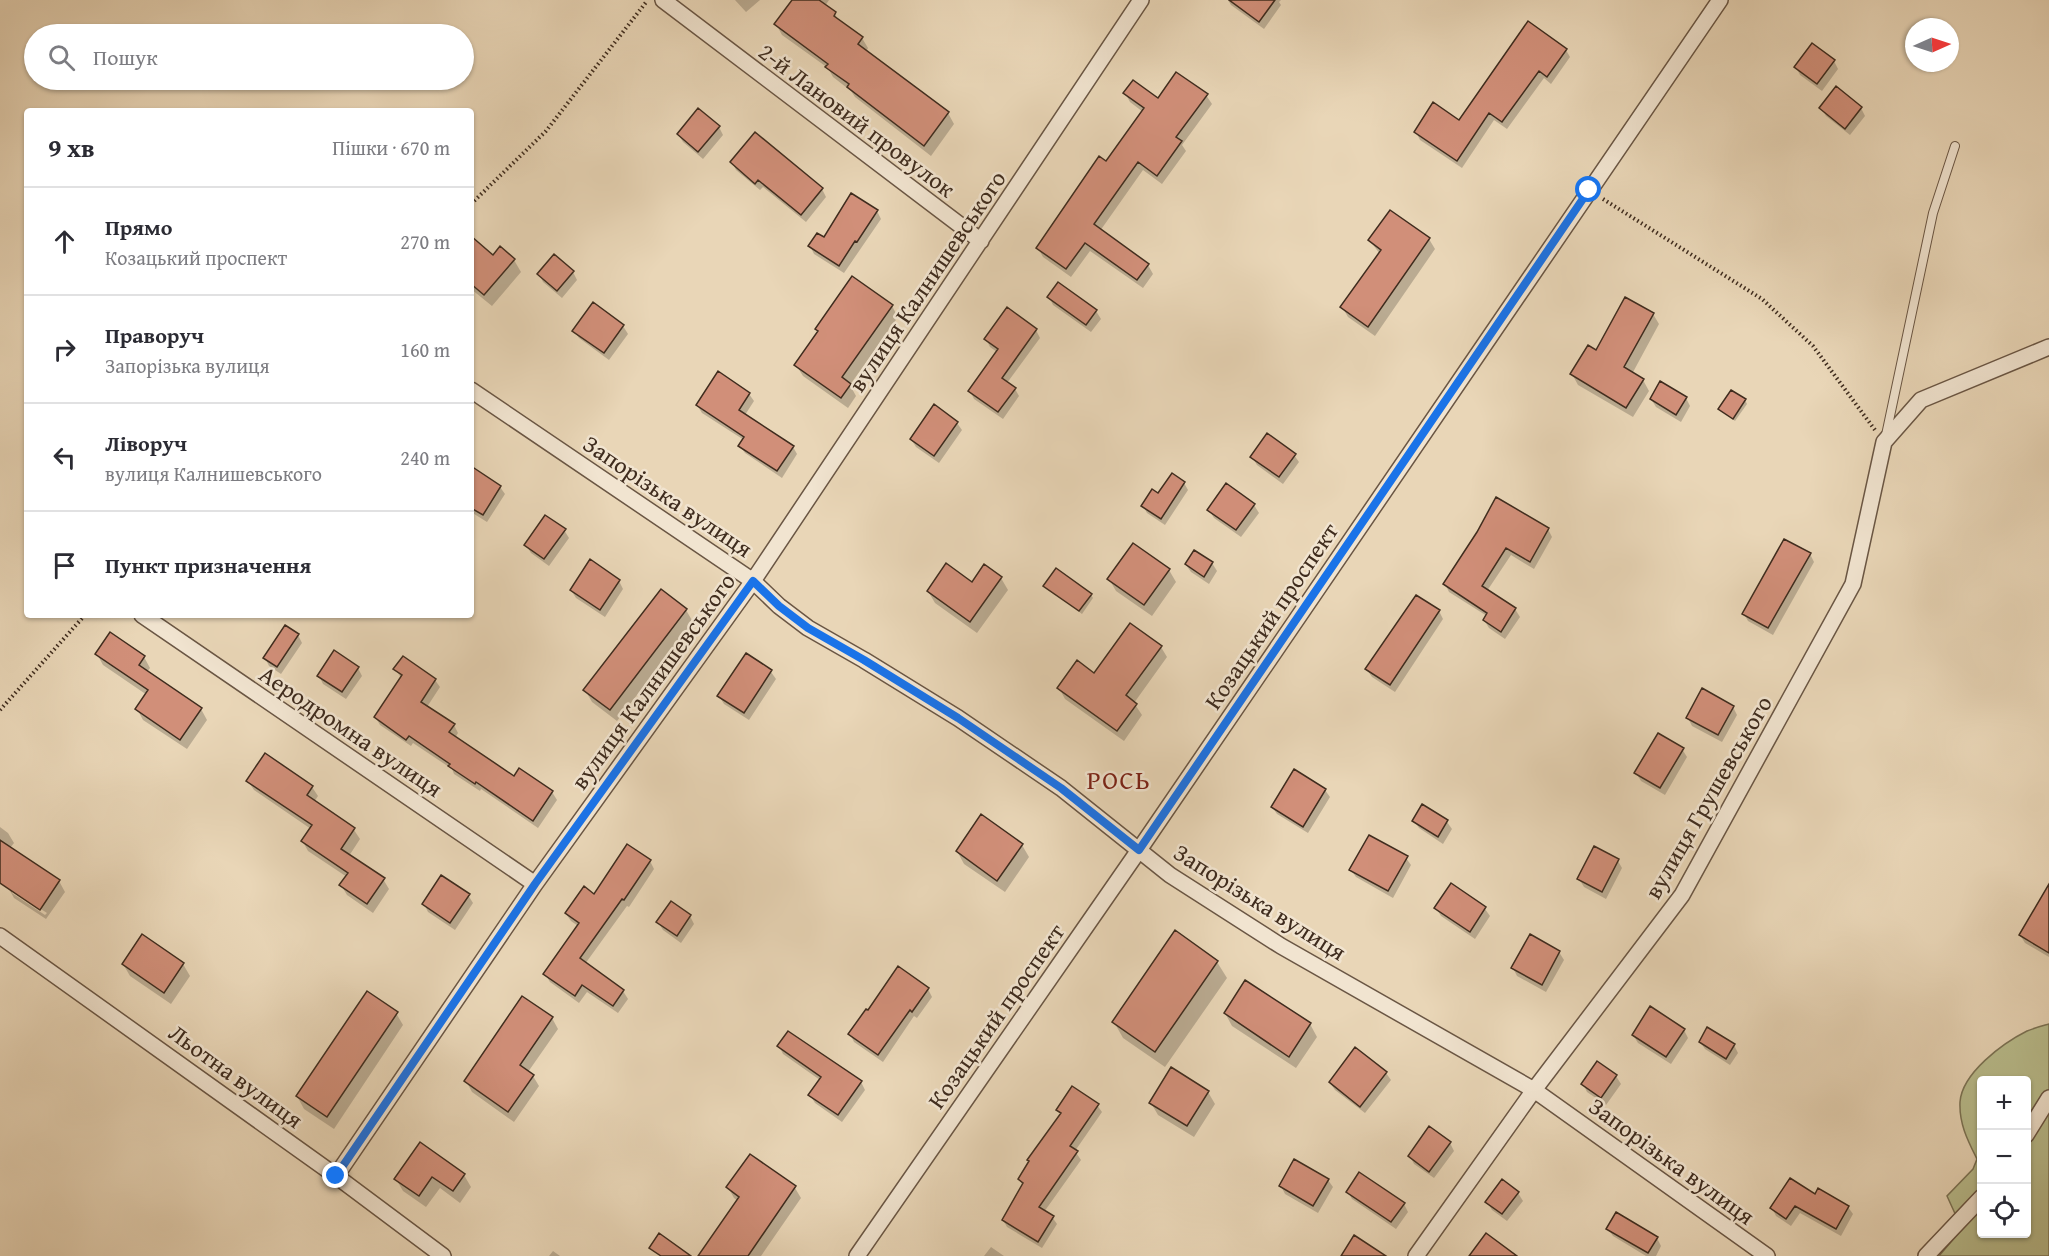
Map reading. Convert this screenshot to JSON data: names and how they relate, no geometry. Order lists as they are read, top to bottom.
{
  "streets": {
    "street": [
      "2-й Лановий провулок",
      "вулиця Калнишевського",
      "Запорізька вулиця",
      "Козацький проспект",
      "Аеродромна вулиця",
      "вулиця Грушевського",
      "Льотна вулиця"
    ]
  },
  "crossings": [
    ["2-й Лановий провулок", "вулиця Калнишевського"],
    ["вулиця Калнишевського", "Запорізька вулиця"],
    ["вулиця Калнишевського", "Аеродромна вулиця"],
    ["вулиця Калнишевського", "Льотна вулиця"],
    ["Запорізька вулиця", "Козацький проспект"],
    ["Запорізька вулиця", "вулиця Грушевського"]
  ],
  "districts": ["РОСЬ"],
  "north": "right",
  "page": {
    "search": "Пошук",
    "heading": ["9 хв", "Пішки · 670 m"],
    "list": [
      ["Прямо", "Козацький проспект", "270 m"],
      ["Праворуч", "Запорізька вулиця", "160 m"],
      ["Ліворуч", "вулиця Калнишевського", "240 m"],
      "Пункт призначення"
    ],
    "map_buttons": ["+", "−"]
  }
}
